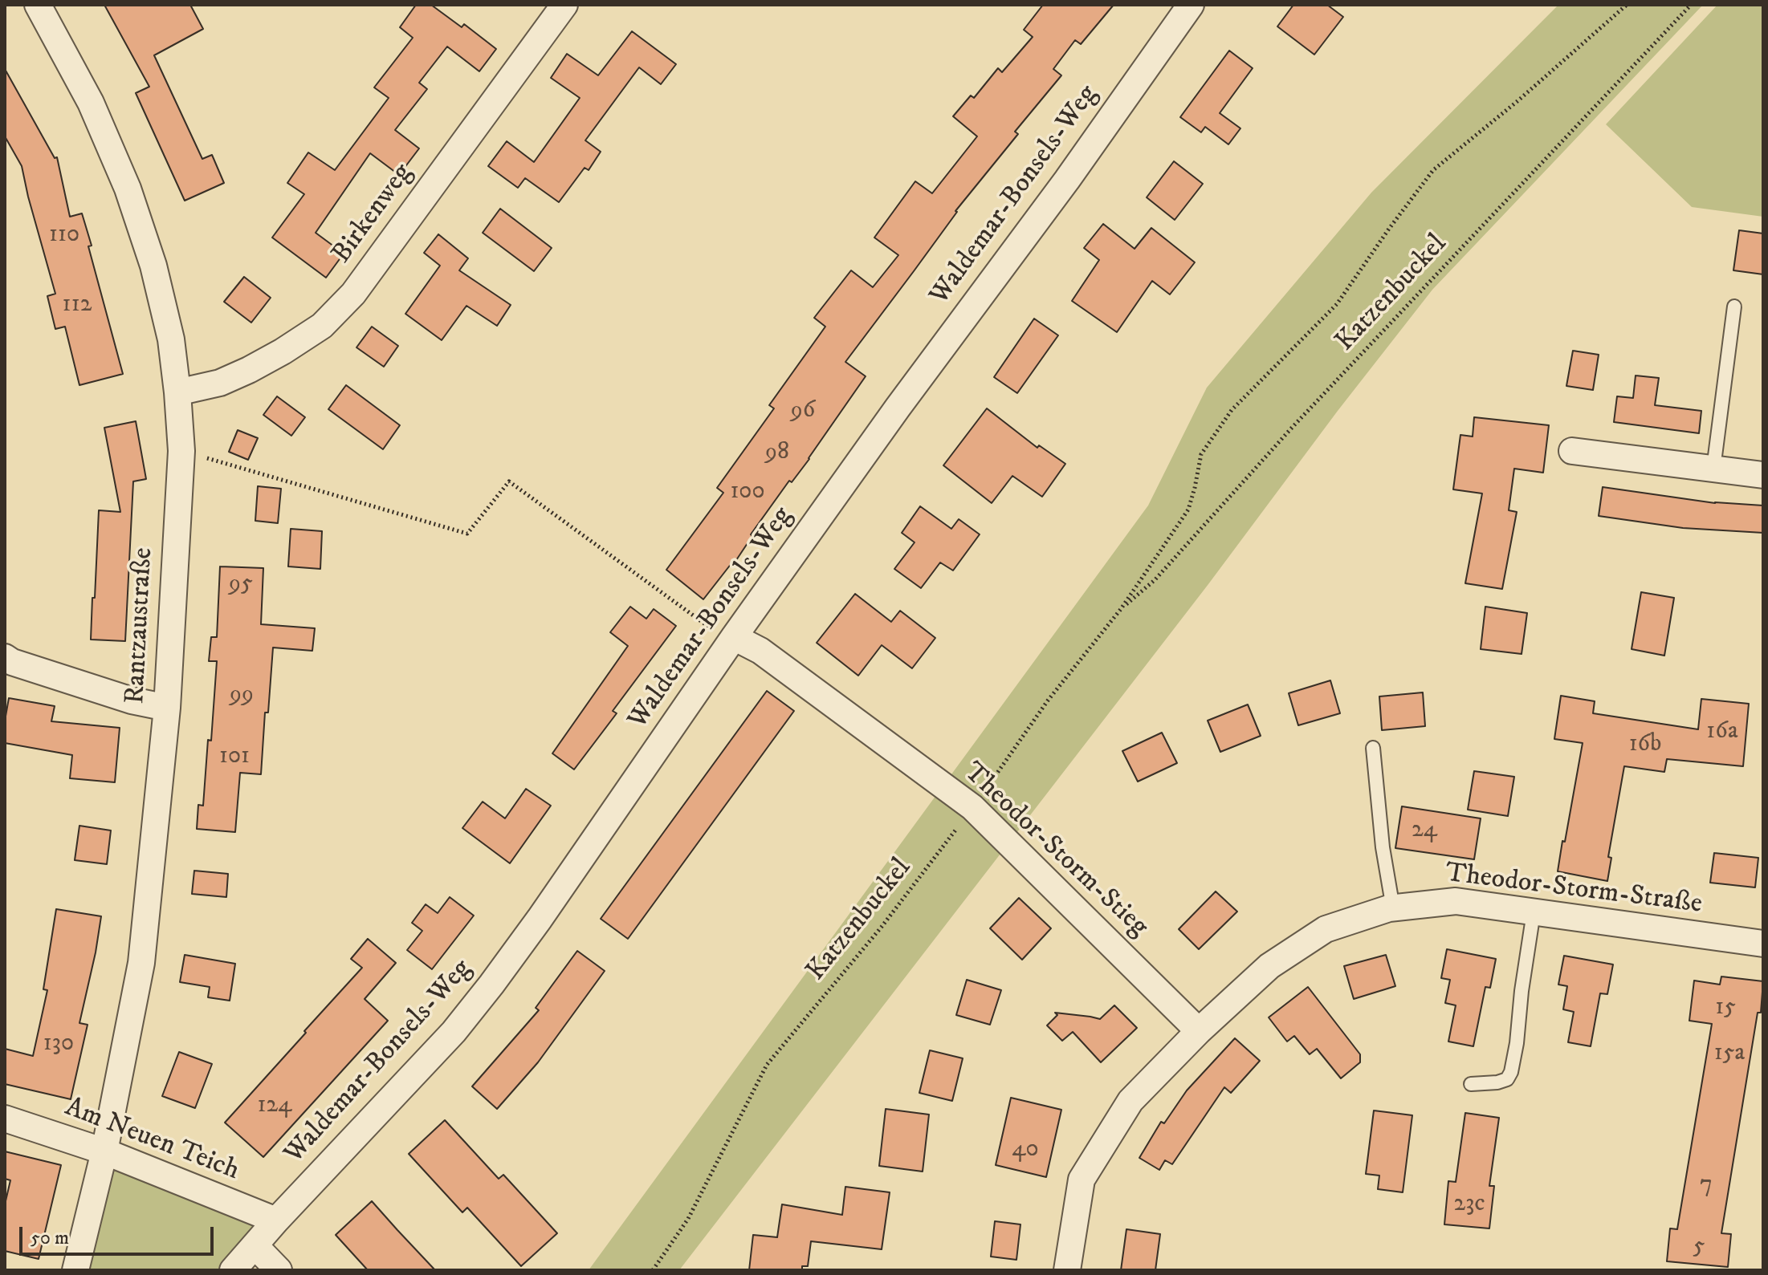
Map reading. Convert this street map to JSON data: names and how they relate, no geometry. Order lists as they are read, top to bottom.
{
  "streets": {
    "street": [
      "Waldemar-Bonsels-Weg",
      "Birkenweg",
      "Rantzaustraße",
      "Theodor-Storm-Stieg",
      "Theodor-Storm-Straße",
      "Am Neuen Teich"
    ],
    "path": ["Katzenbuckel"]
  },
  "crossings": [
    ["Waldemar-Bonsels-Weg", "Theodor-Storm-Stieg"],
    ["Waldemar-Bonsels-Weg", "Am Neuen Teich"],
    ["Birkenweg", "Rantzaustraße"],
    ["Katzenbuckel", "Theodor-Storm-Stieg"],
    ["Rantzaustraße", "Am Neuen Teich"],
    ["Theodor-Storm-Stieg", "Theodor-Storm-Straße"]
  ],
  "house_numbers": [
    "110",
    "112",
    "96",
    "98",
    "100",
    "95",
    "99",
    "16a",
    "16b",
    "101",
    "24",
    "15",
    "130",
    "15a",
    "124",
    "40",
    "7",
    "23c",
    "5"
  ],
  "scale_bar": "50 m"
}
